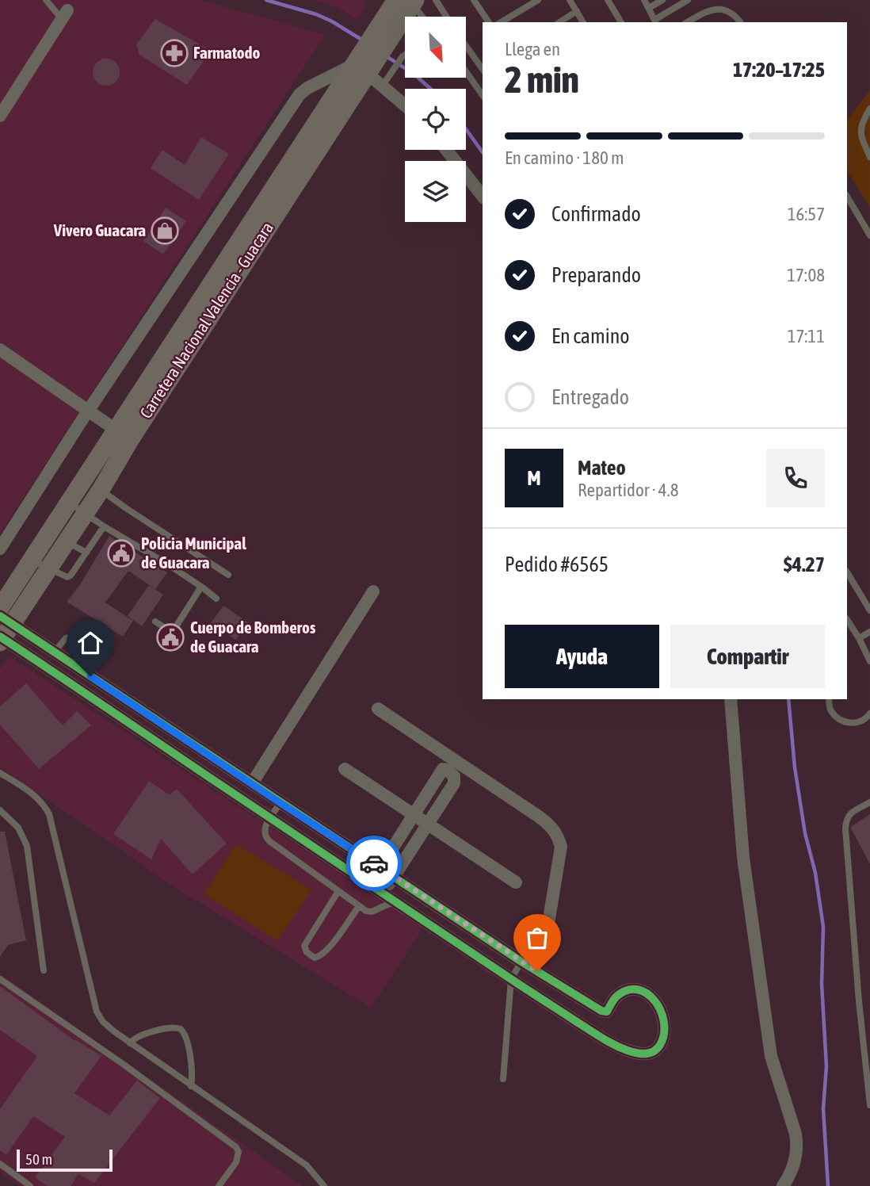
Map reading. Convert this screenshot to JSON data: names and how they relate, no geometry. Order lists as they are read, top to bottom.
{
  "streets": {
    "main road": ["Carretera Nacional Valencia - Guacara"]
  },
  "places": {
    "pharmacy": ["Farmatodo"],
    "shop": ["Vivero Guacara"],
    "public building": ["Policia Municipal de Guacara", "Cuerpo de Bomberos de Guacara"]
  },
  "scale_bar": "50 m",
  "north": "bottom right",
  "page": {
    "heading": ["2 min", "Llega en", "17:20–17:25"],
    "panel": [
      "Mateo",
      "Repartidor · 4.8",
      "Pedido #6565",
      "$4.27"
    ],
    "bar": "En camino · 180 m",
    "list": [
      ["Confirmado", "16:57"],
      ["Preparando", "17:08"],
      ["En camino", "17:11"],
      "Entregado"
    ],
    "round": "M",
    "buttons": ["Ayuda", "Compartir"],
    "scale": "50 m"
  }
}
